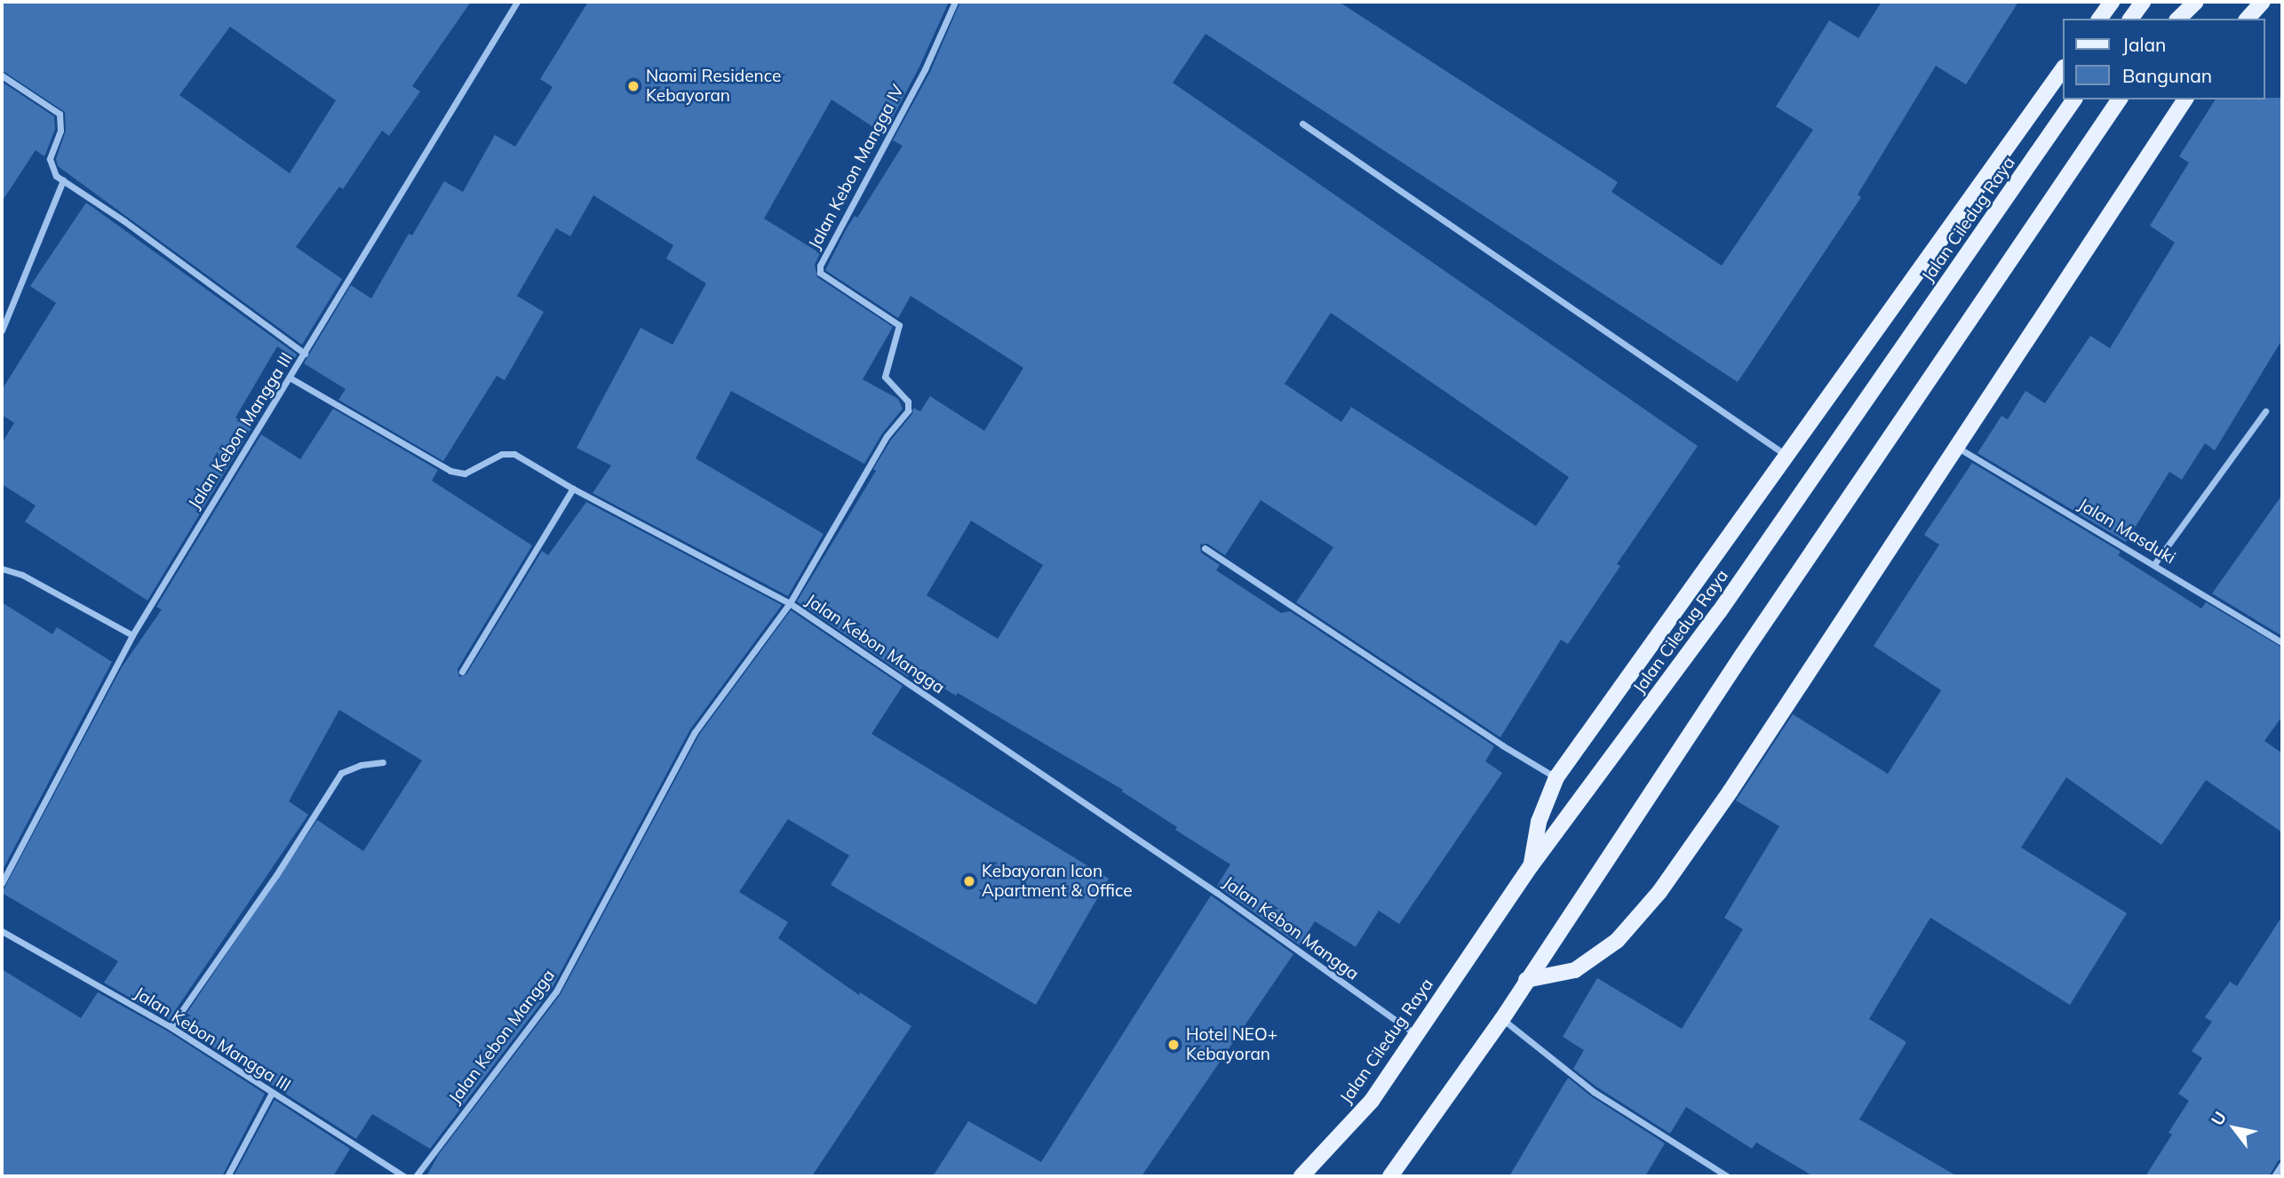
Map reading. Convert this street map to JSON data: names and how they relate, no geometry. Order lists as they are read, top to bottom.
{
  "streets": {
    "main road": ["Jalan Ciledug Raya"],
    "street": [
      "Jalan Kebon Mangga IV",
      "Jalan Kebon Mangga III",
      "Jalan Masduki",
      "Jalan Kebon Mangga"
    ]
  },
  "crossings": [
    ["Jalan Kebon Mangga IV", "Jalan Kebon Mangga"],
    ["Jalan Ciledug Raya", "Jalan Kebon Mangga"]
  ],
  "places": ["Naomi Residence Kebayoran", "Kebayoran Icon Apartment & Office", "Hotel NEO+ Kebayoran"],
  "legend": ["Jalan", "Bangunan"],
  "north": "top left"
}
